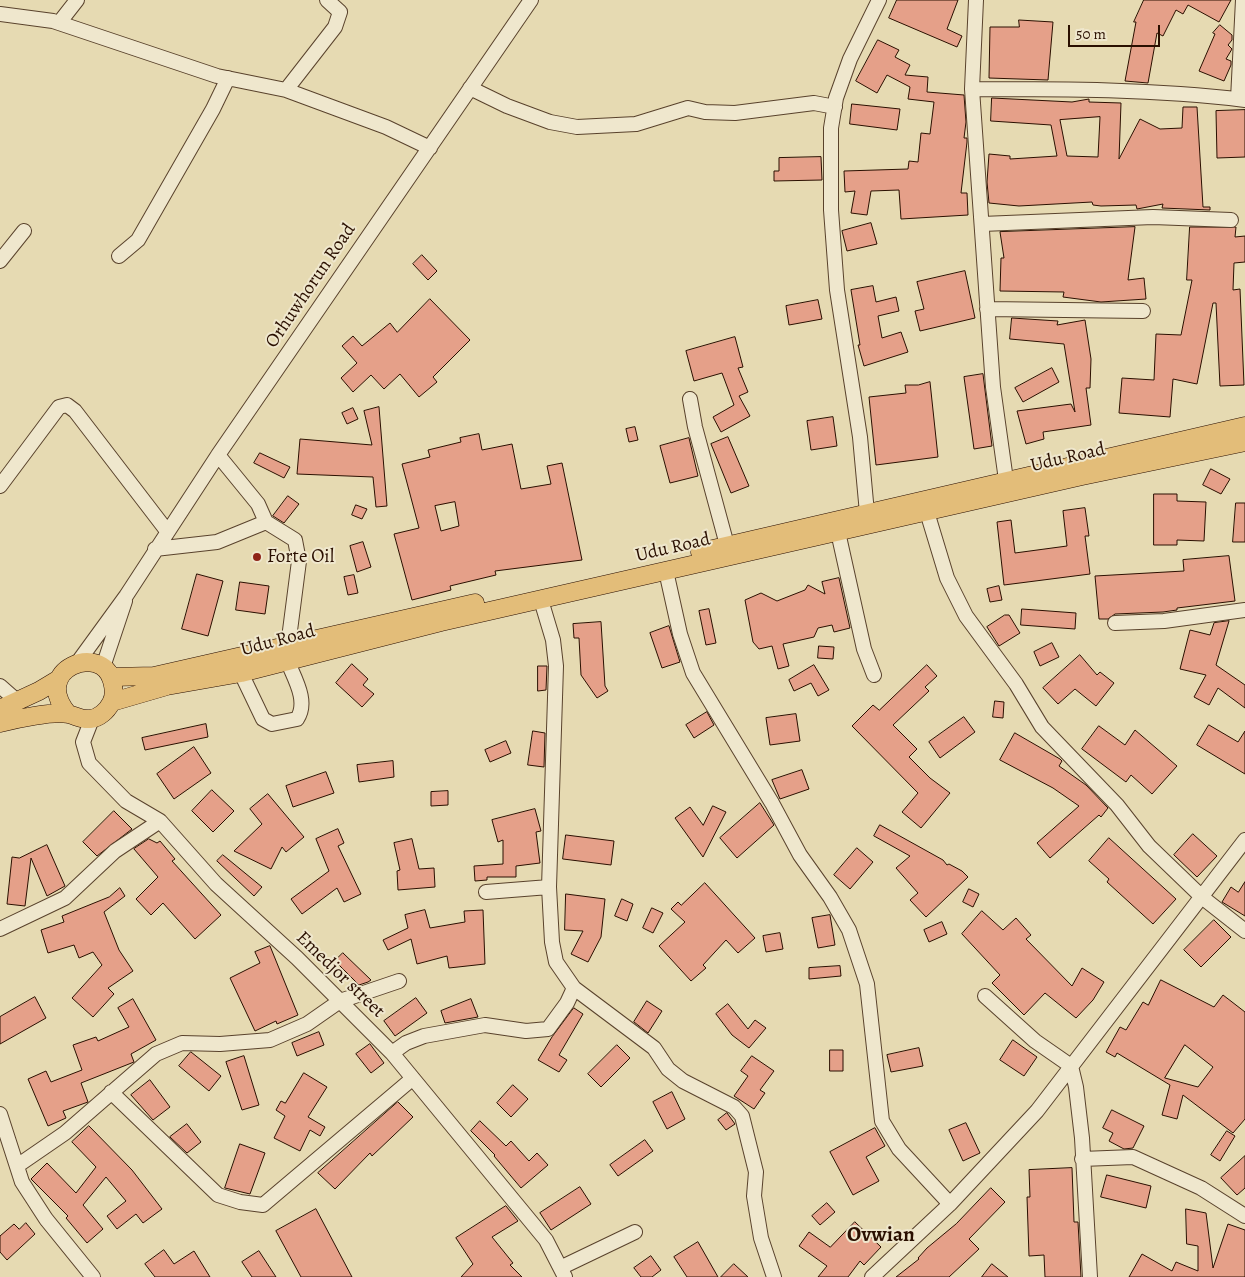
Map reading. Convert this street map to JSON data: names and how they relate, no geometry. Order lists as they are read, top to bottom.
{
  "streets": {
    "main road": ["Udu Road"],
    "street": ["Orhuwhorun Road", "Emedjor street"]
  },
  "crossings": [
    ["Orhuwhorun Road", "Udu Road"],
    ["Orhuwhorun Road", "Emedjor street"],
    ["Udu Road", "Emedjor street"]
  ],
  "districts": ["Ovwian"],
  "places": ["Forte Oil"],
  "scale_bar": "50 m"
}
